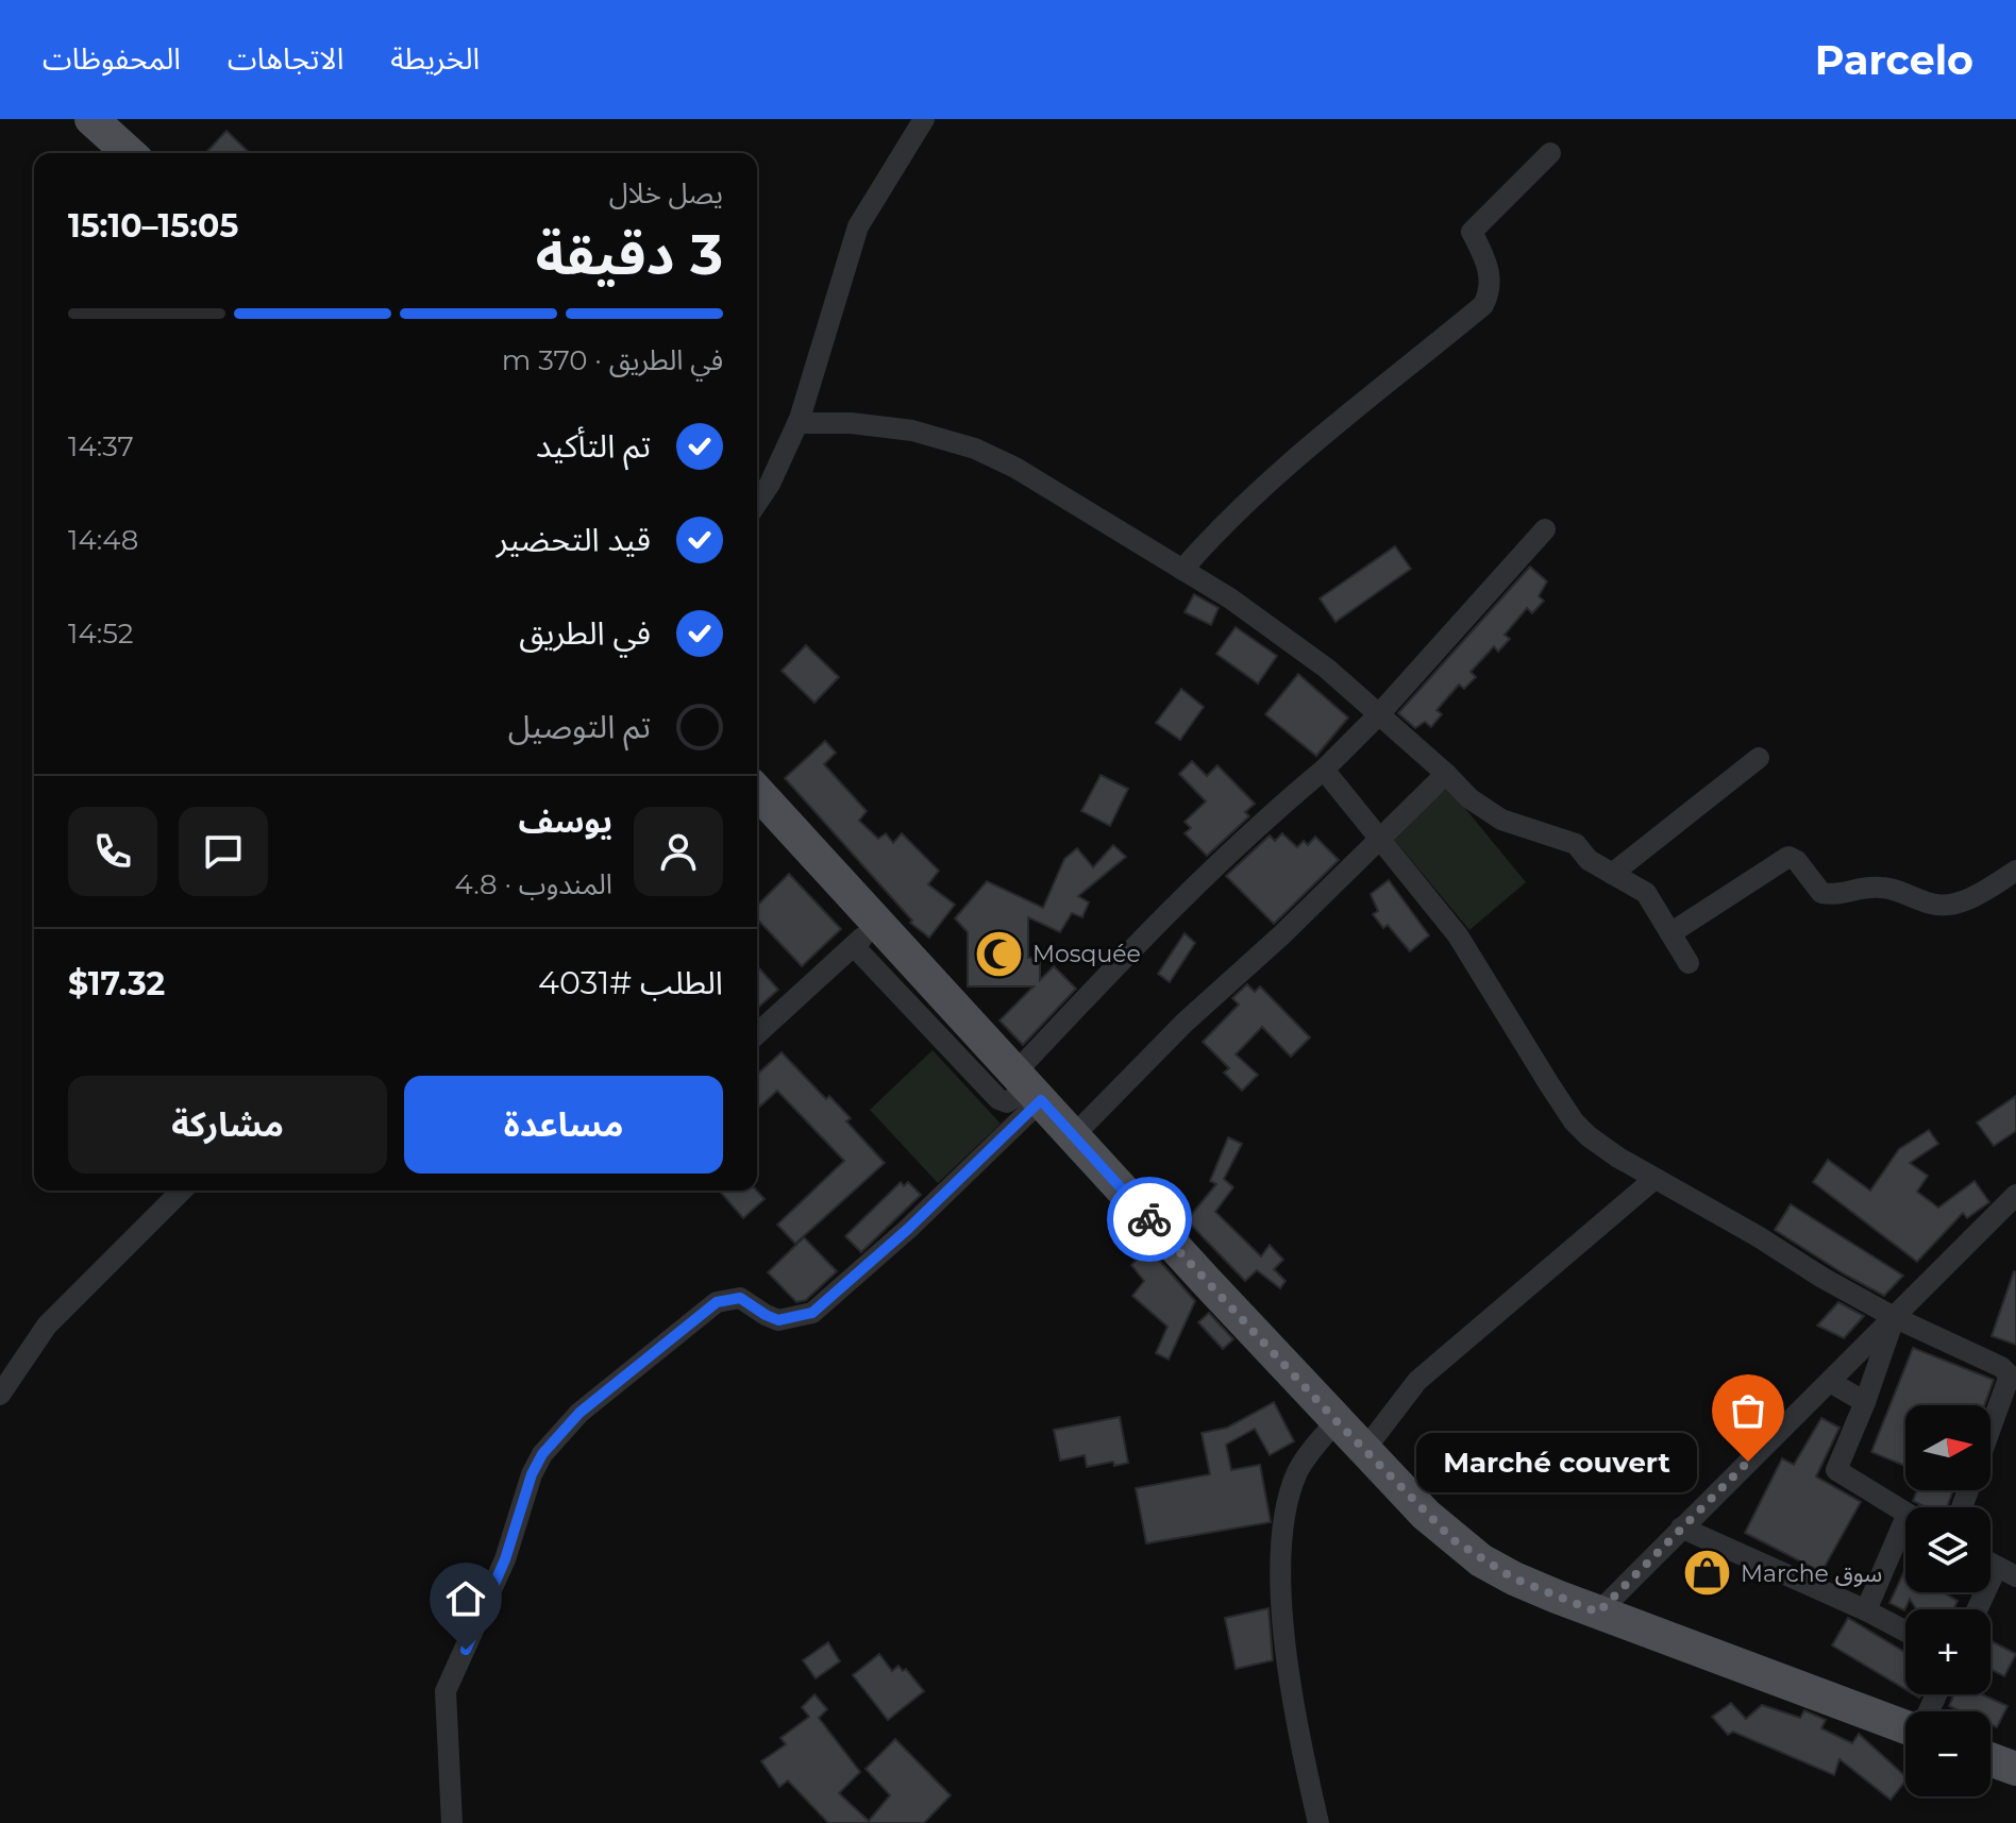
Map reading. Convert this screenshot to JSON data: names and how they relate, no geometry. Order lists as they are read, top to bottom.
{
  "places": {
    "mosque": ["Mosquée"],
    "other": ["Marché couvert"],
    "shop": ["Marche سوق"]
  },
  "north": "right",
  "page": {
    "header": "Parcelo",
    "nav": ["الخريطة", "الاتجاهات", "المحفوظات"],
    "heading": ["3 دقيقة", "يصل خلال", "15:05–15:10"],
    "panel": [
      "يوسف",
      "المندوب · 4.8",
      "الطلب #4031",
      "$17.32"
    ],
    "bar": "في الطريق · 370 m",
    "list": [
      ["تم التأكيد", "14:37"],
      ["قيد التحضير", "14:48"],
      ["في الطريق", "14:52"],
      "تم التوصيل"
    ],
    "buttons": ["مساعدة", "مشاركة"],
    "map_buttons": ["+", "−"],
    "bubble": "Marché couvert"
  }
}
